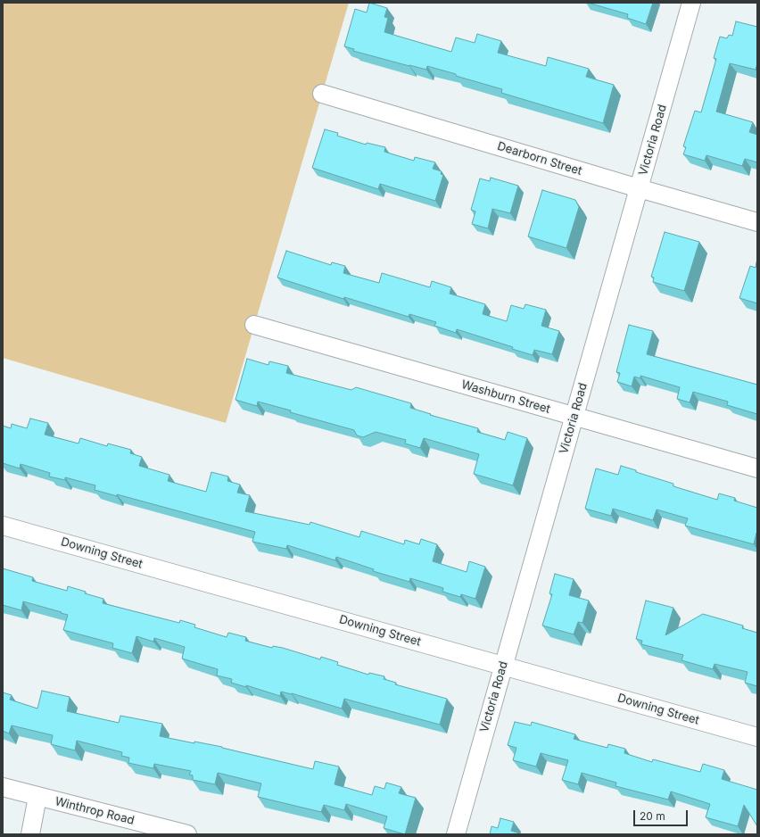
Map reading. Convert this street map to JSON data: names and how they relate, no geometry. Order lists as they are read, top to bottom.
{
  "streets": {
    "street": [
      "Victoria Road",
      "Dearborn Street",
      "Washburn Street",
      "Downing Street",
      "Winthrop Road"
    ]
  },
  "crossings": [
    ["Victoria Road", "Dearborn Street"],
    ["Victoria Road", "Washburn Street"],
    ["Victoria Road", "Downing Street"]
  ],
  "scale_bar": "20 m"
}
